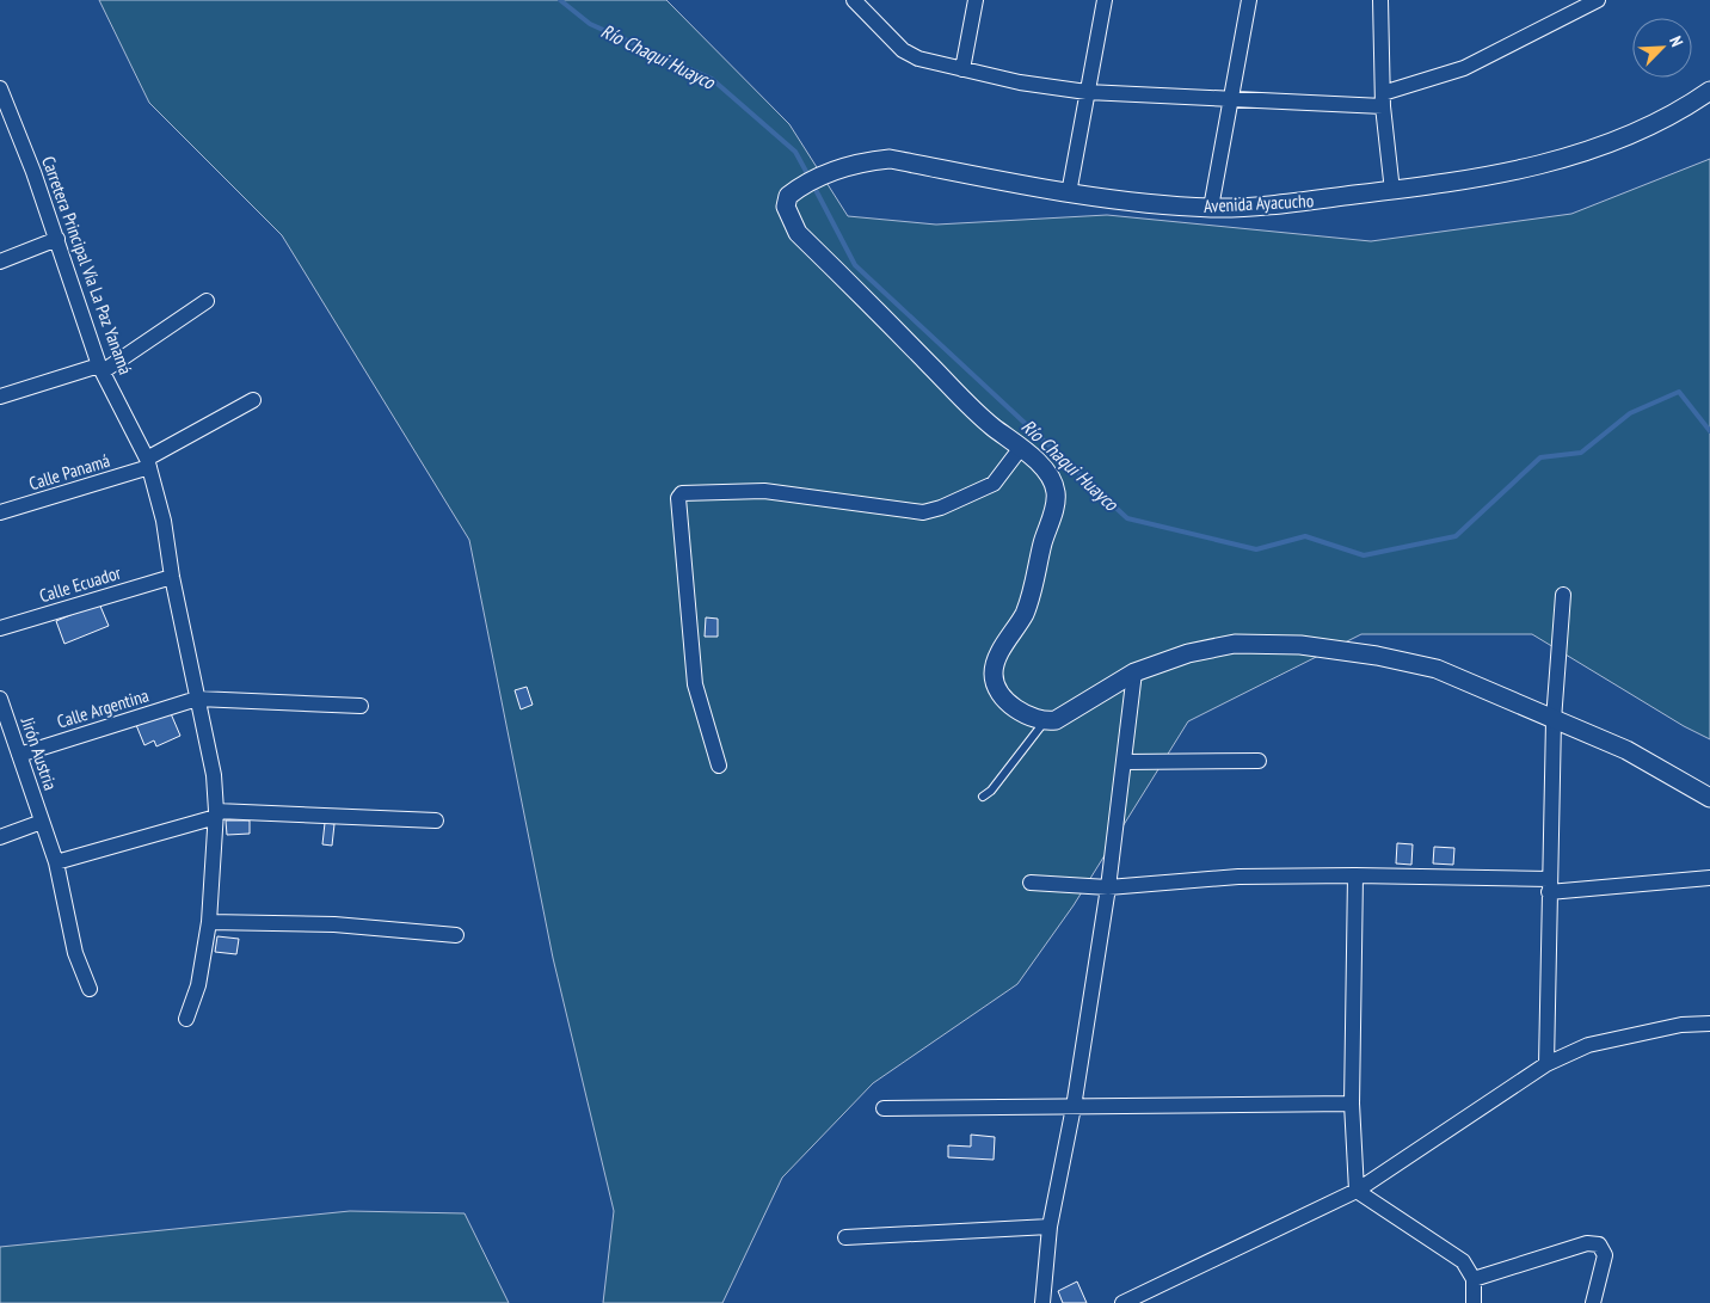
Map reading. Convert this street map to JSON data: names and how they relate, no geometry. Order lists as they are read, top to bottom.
{
  "streets": {
    "street": [
      "Avenida Ayacucho",
      "Carretera Principal Vía La Paz Yanamá",
      "Calle Panamá",
      "Calle Ecuador",
      "Calle Argentina",
      "Jirón Austria"
    ]
  },
  "crossings": [
    ["Carretera Principal Vía La Paz Yanamá", "Calle Panamá"],
    ["Carretera Principal Vía La Paz Yanamá", "Calle Ecuador"],
    ["Carretera Principal Vía La Paz Yanamá", "Calle Argentina"],
    ["Calle Argentina", "Jirón Austria"]
  ],
  "water": ["Río Chaqui Huayco"],
  "north": "top right"
}
